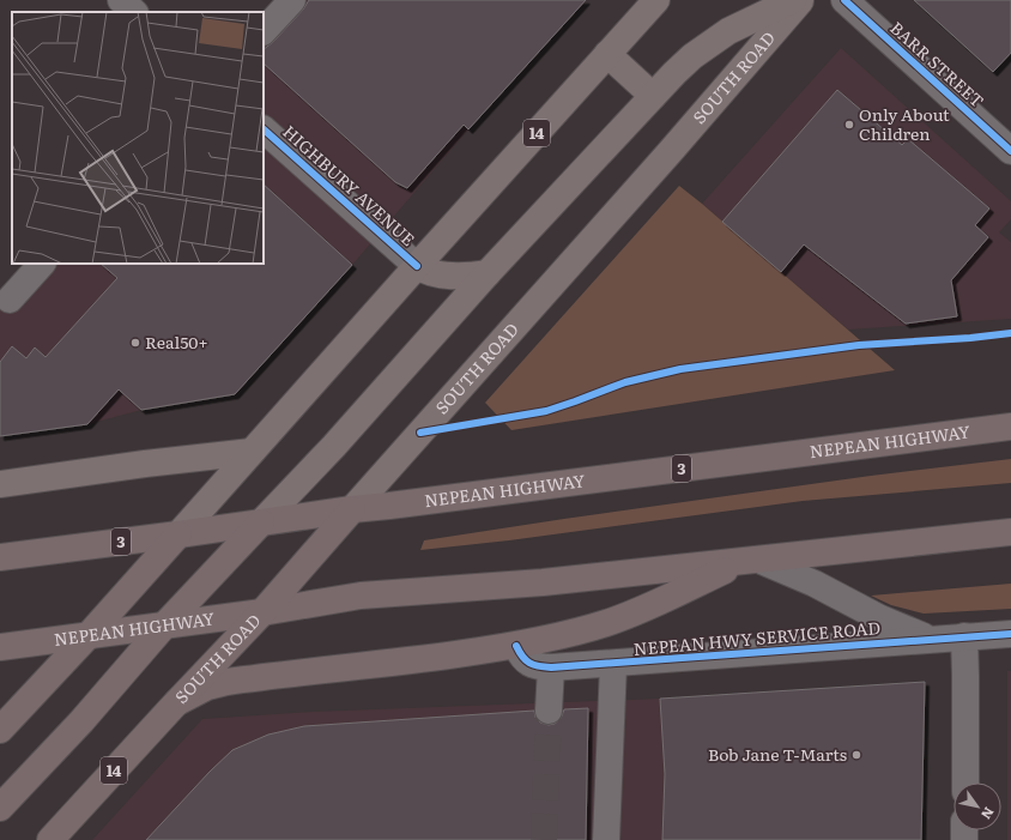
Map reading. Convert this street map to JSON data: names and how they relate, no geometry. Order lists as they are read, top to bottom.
{
  "streets": {
    "highway": [
      "SOUTH ROAD",
      "14",
      "NEPEAN HIGHWAY",
      "3"
    ],
    "street": ["BARR STREET", "HIGHBURY AVENUE", "NEPEAN HWY SERVICE ROAD"]
  },
  "crossings": [
    ["SOUTH ROAD", "NEPEAN HIGHWAY"],
    ["14", "HIGHBURY AVENUE"],
    ["14", "NEPEAN HIGHWAY"],
    ["NEPEAN HIGHWAY", "NEPEAN HWY SERVICE ROAD"]
  ],
  "places": ["Only About Children", "Real50+", "Bob Jane T-Marts"],
  "north": "bottom right"
}
